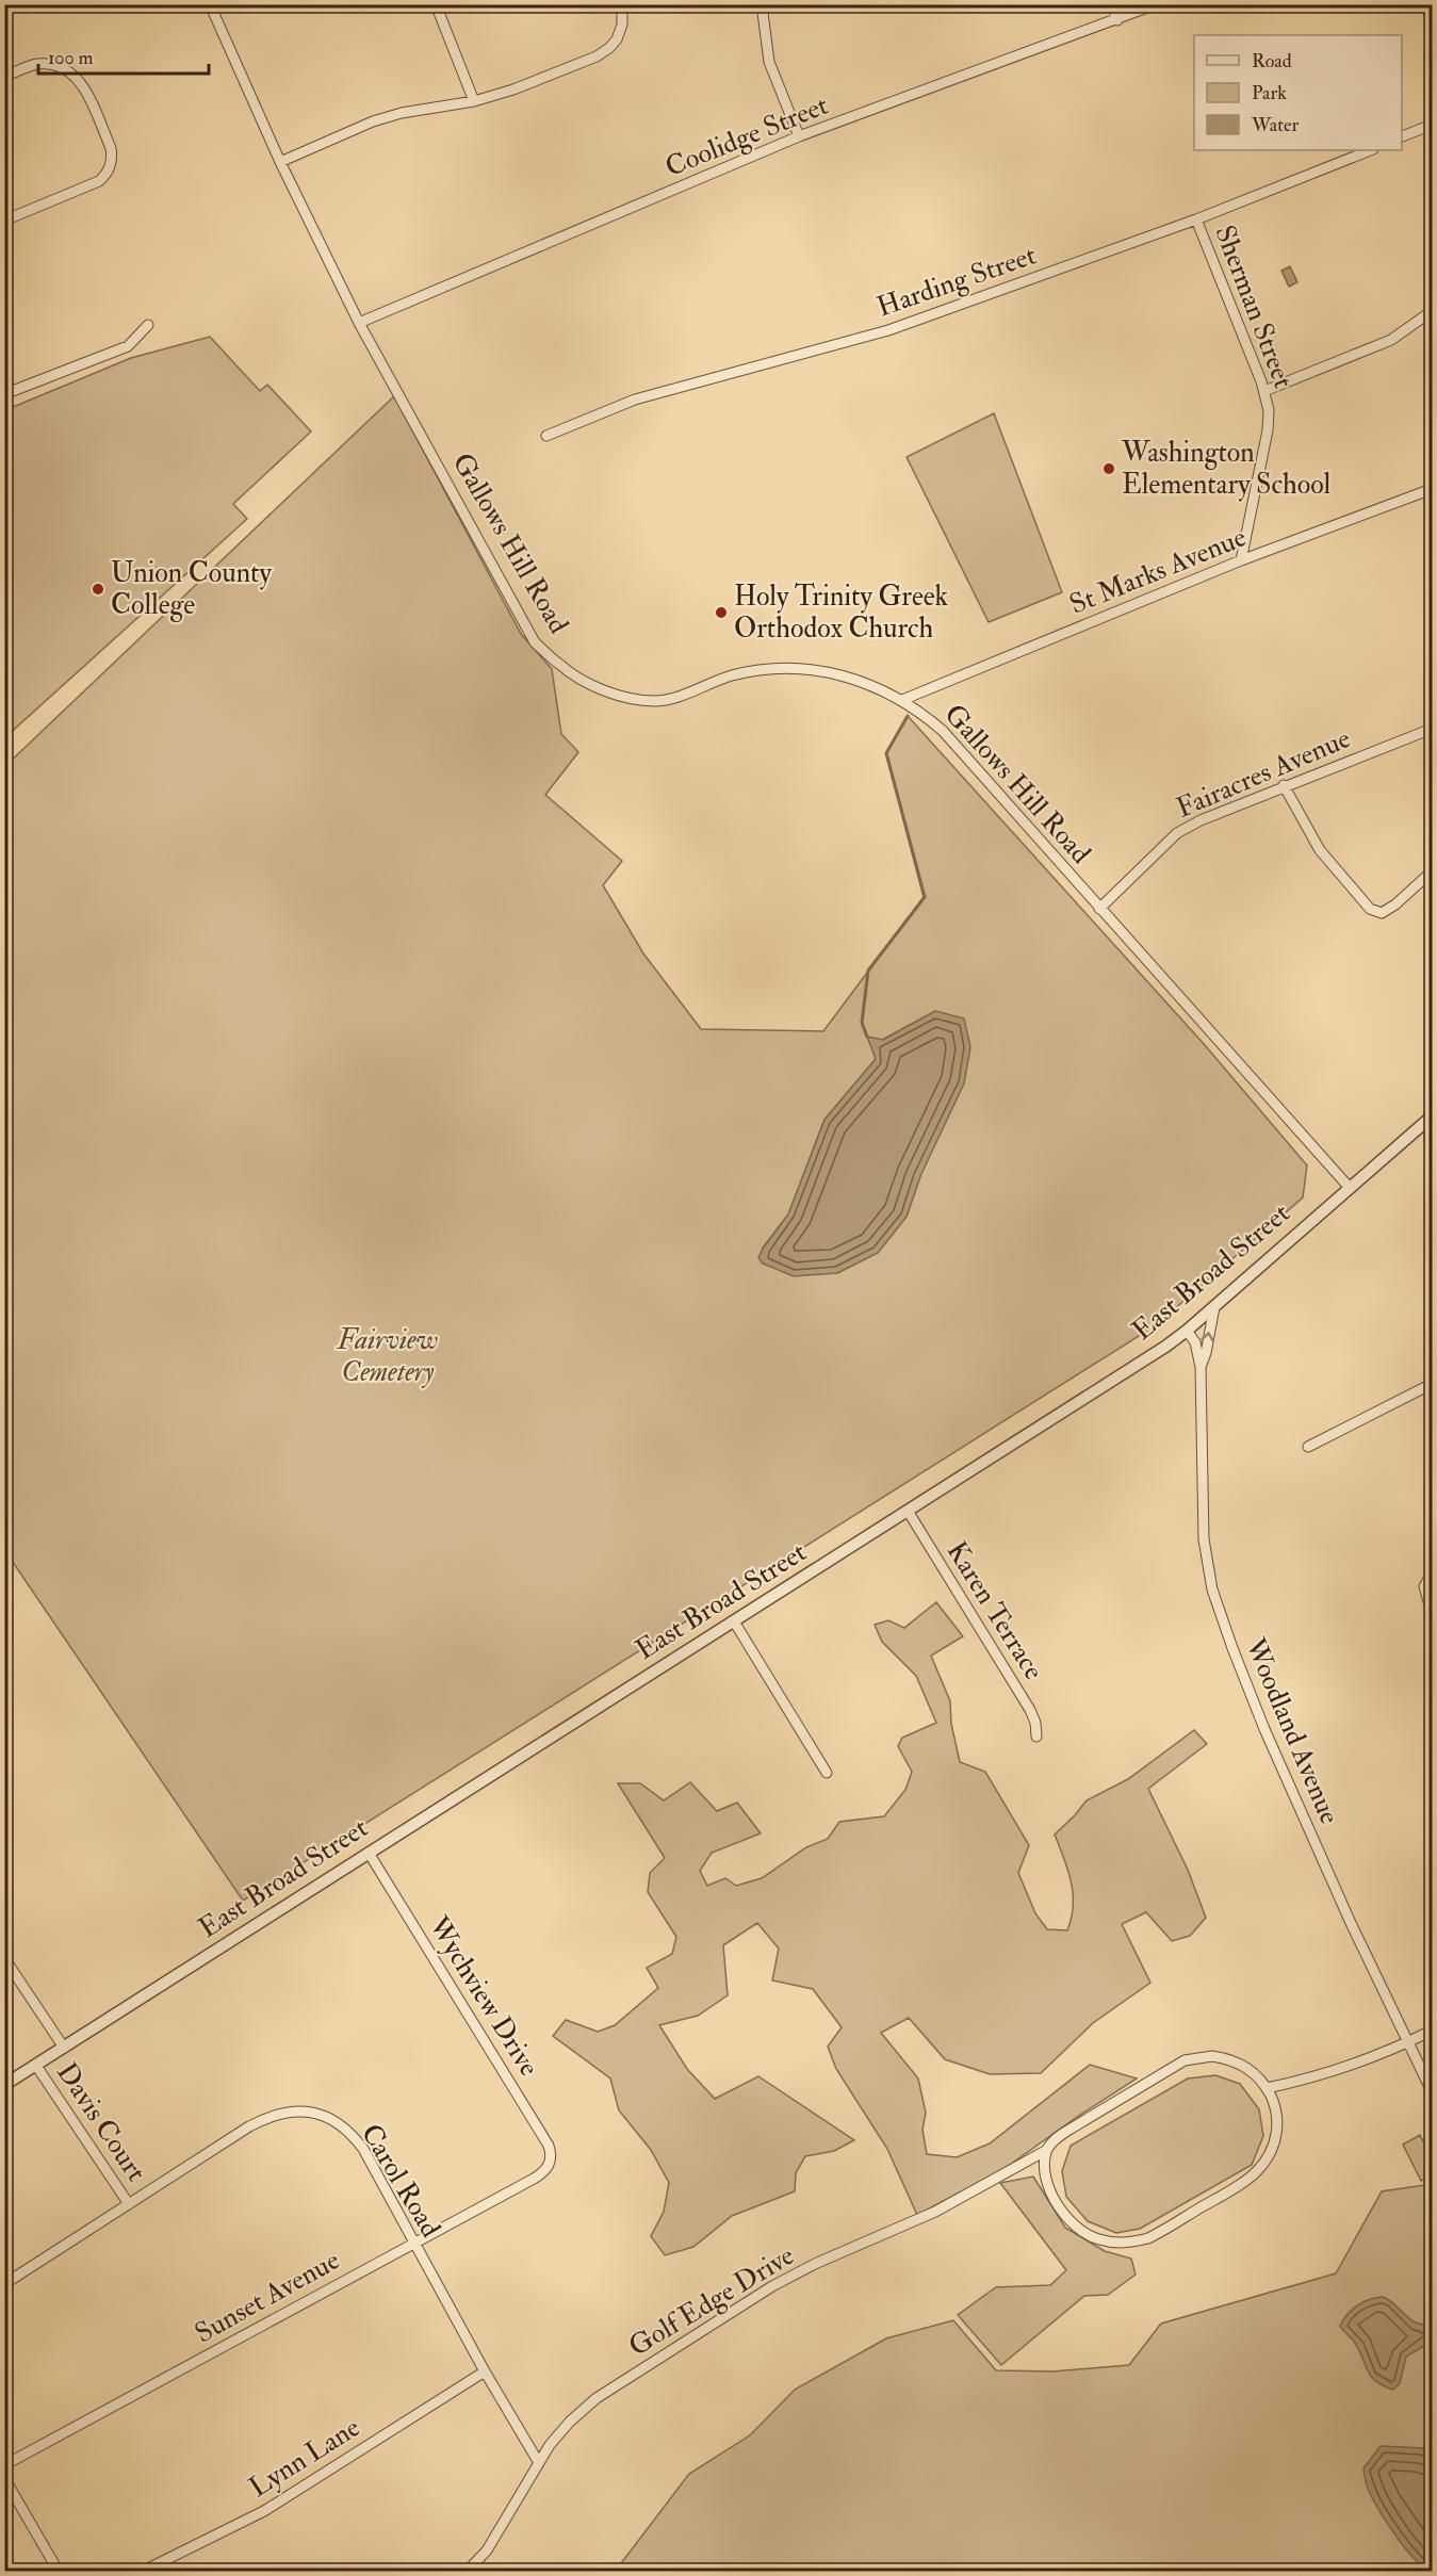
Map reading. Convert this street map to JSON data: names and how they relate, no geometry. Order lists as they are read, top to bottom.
{
  "streets": {
    "street": [
      "Coolidge Street",
      "Harding Street",
      "Sherman Street",
      "Gallows Hill Road",
      "St Marks Avenue",
      "Fairacres Avenue",
      "East Broad Street",
      "Karen Terrace",
      "Woodland Avenue",
      "Wychview Drive",
      "Davis Court",
      "Carol Road",
      "Sunset Avenue",
      "Golf Edge Drive",
      "Lynn Lane"
    ]
  },
  "crossings": [
    ["Coolidge Street", "Gallows Hill Road"],
    ["Harding Street", "Sherman Street"],
    ["Sherman Street", "St Marks Avenue"],
    ["Gallows Hill Road", "St Marks Avenue"],
    ["Gallows Hill Road", "Fairacres Avenue"],
    ["Gallows Hill Road", "East Broad Street"],
    ["East Broad Street", "Karen Terrace"],
    ["East Broad Street", "Woodland Avenue"],
    ["East Broad Street", "Wychview Drive"],
    ["East Broad Street", "Davis Court"],
    ["Wychview Drive", "Sunset Avenue"],
    ["Davis Court", "Carol Road"],
    ["Carol Road", "Sunset Avenue"],
    ["Carol Road", "Golf Edge Drive"],
    ["Carol Road", "Lynn Lane"]
  ],
  "parks": ["Fairview Cemetery"],
  "places": ["Washington Elementary School", "Union County College", "Holy Trinity Greek Orthodox Church"],
  "legend": ["Road", "Park", "Water"],
  "scale_bar": "100 m"
}
